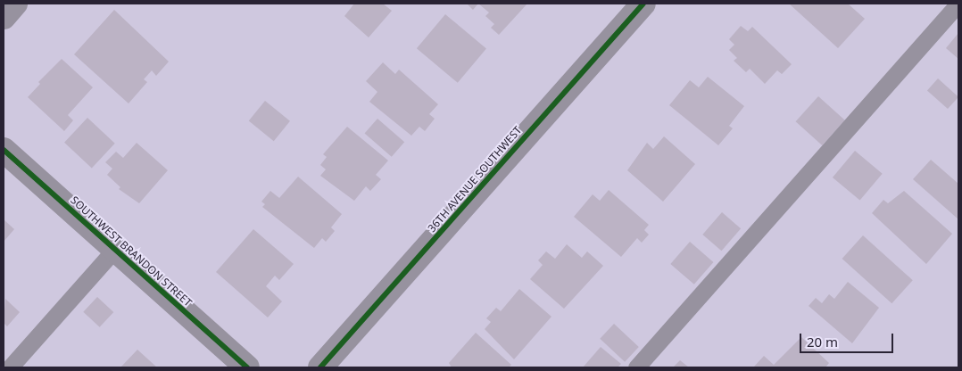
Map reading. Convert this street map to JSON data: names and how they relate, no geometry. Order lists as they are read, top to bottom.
{
  "streets": {
    "street": ["36TH AVENUE SOUTHWEST", "SOUTHWEST BRANDON STREET"]
  },
  "scale_bar": "20 m"
}
